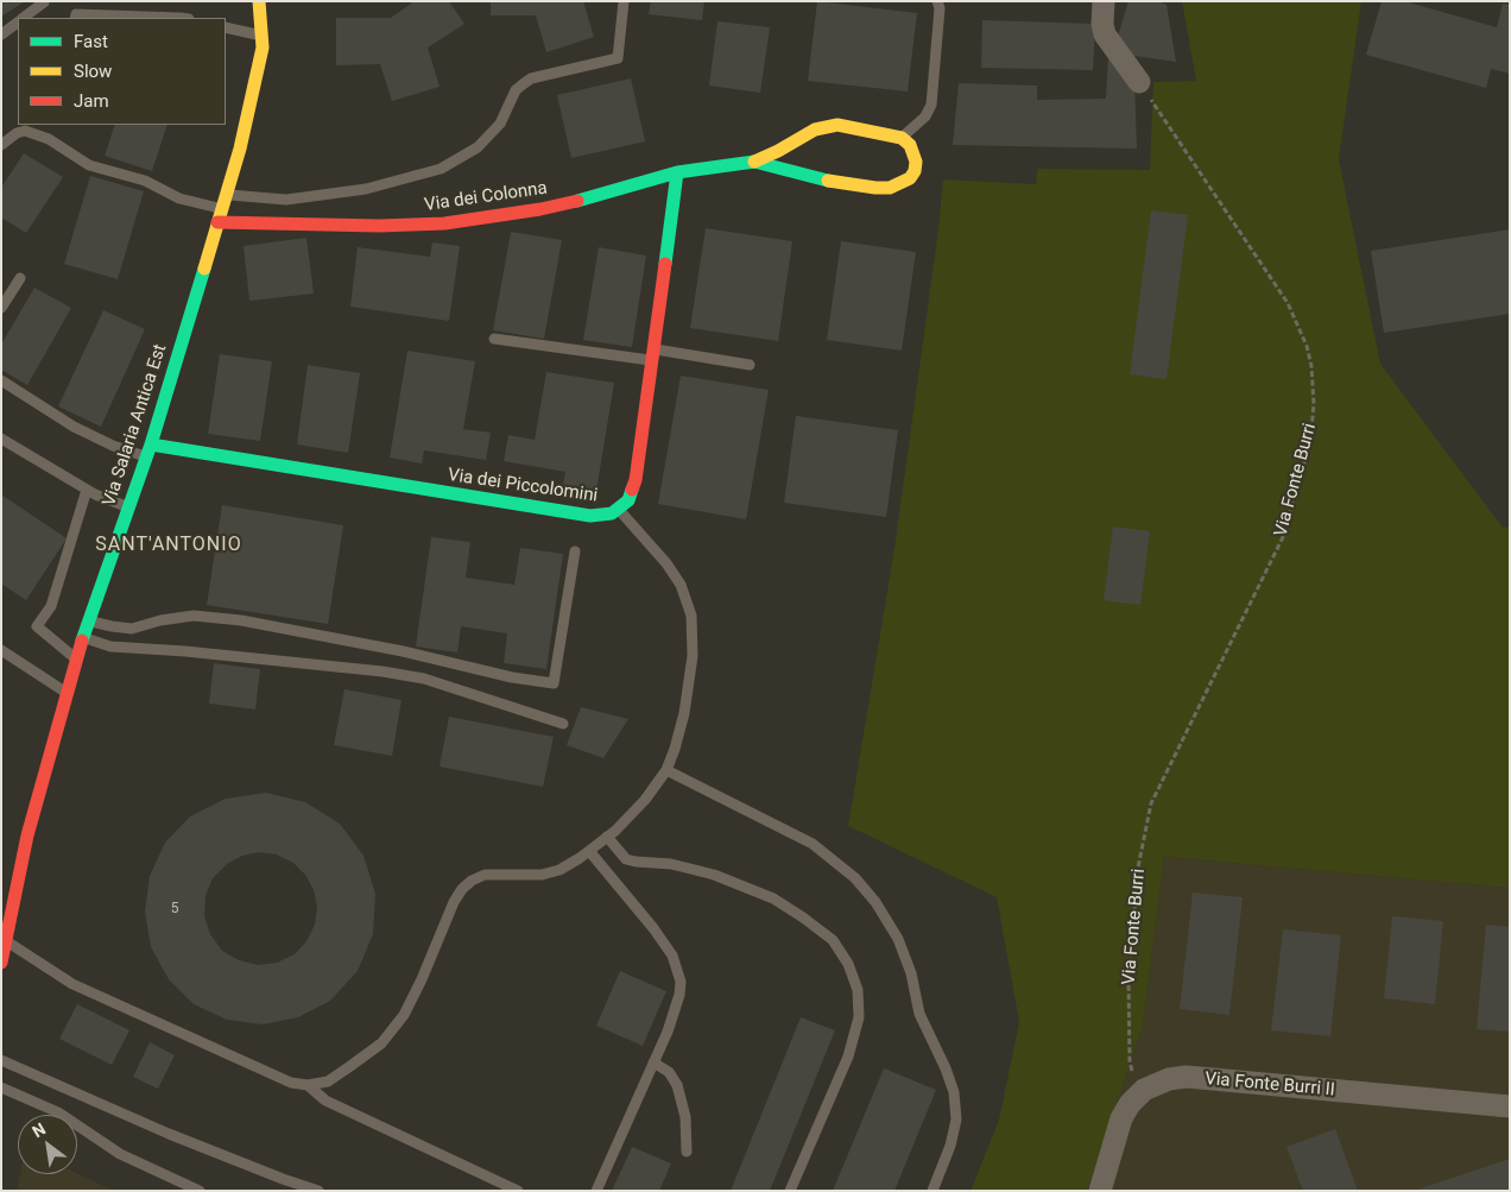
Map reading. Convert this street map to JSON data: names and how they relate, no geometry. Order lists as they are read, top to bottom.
{
  "streets": {
    "street": [
      "Via dei Colonna",
      "Via Salaria Antica Est",
      "Via dei Piccolomini",
      "Via Fonte Burri II"
    ],
    "path": ["Via Fonte Burri"]
  },
  "crossings": [
    ["Via dei Colonna", "Via Salaria Antica Est"],
    ["Via dei Colonna", "Via dei Piccolomini"],
    ["Via Salaria Antica Est", "Via dei Piccolomini"],
    ["Via Fonte Burri", "Via Fonte Burri II"]
  ],
  "districts": ["SANT'ANTONIO"],
  "house_numbers": ["5"],
  "legend": ["Fast", "Slow", "Jam"],
  "north": "top left"
}
